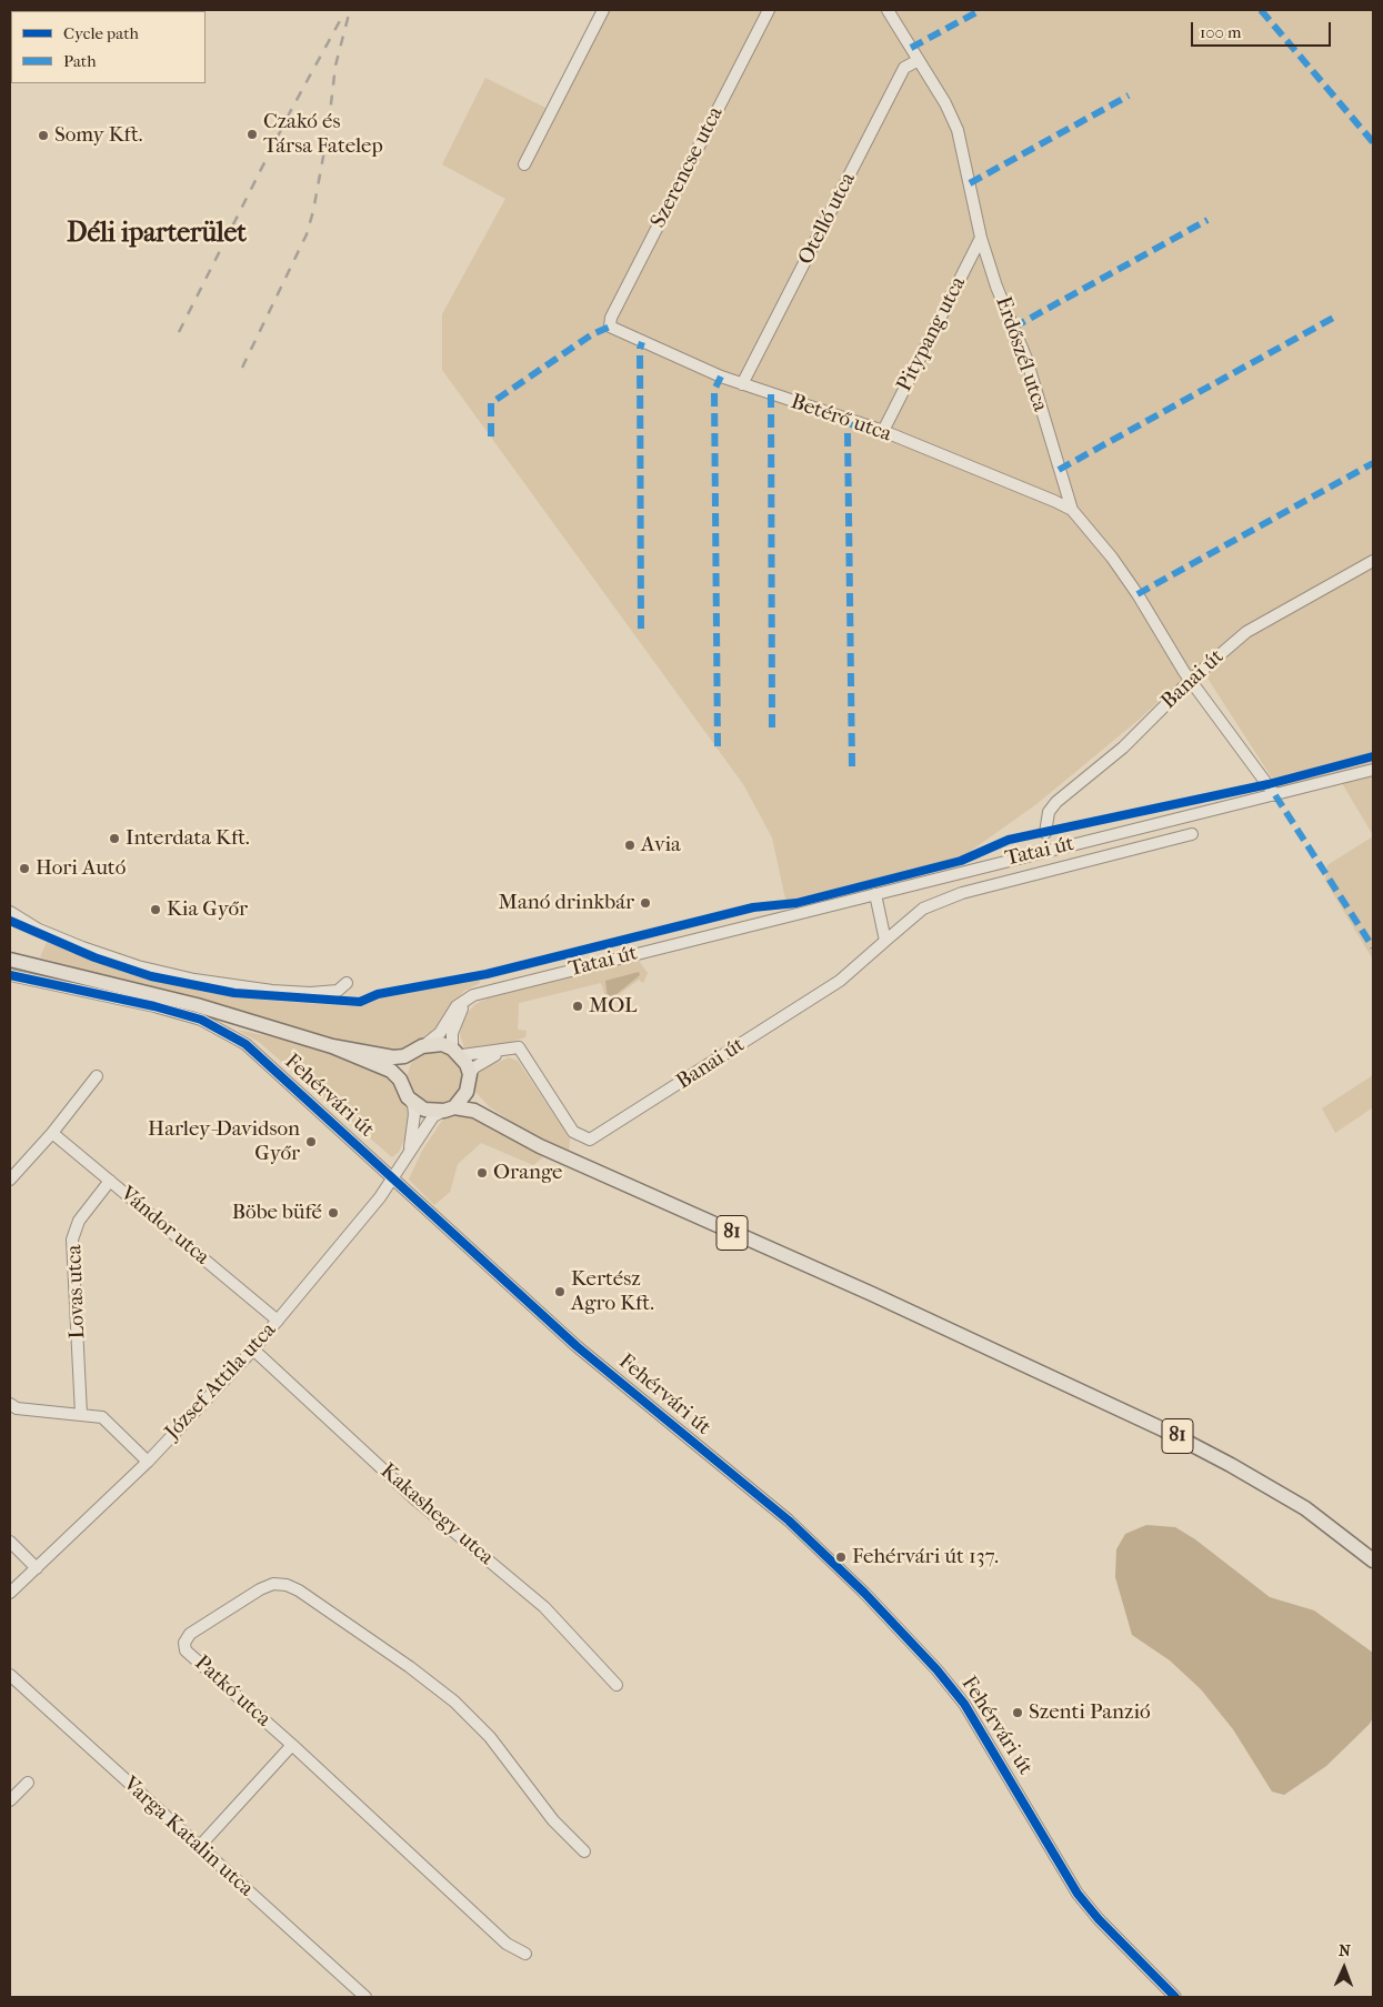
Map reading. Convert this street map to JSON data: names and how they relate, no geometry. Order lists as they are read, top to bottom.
{
  "streets": {
    "main road": ["81"],
    "street": [
      "Szerencse utca",
      "Otelló utca",
      "Pitypang utca",
      "Erdőszél utca",
      "Betérő utca",
      "Banai út",
      "Tatai út",
      "Fehérvári út",
      "Vándor utca",
      "Lovas utca",
      "József Attila utca",
      "Kakashegy utca",
      "Patkó utca",
      "Varga Katalin utca"
    ]
  },
  "crossings": [
    ["Szerencse utca", "Betérő utca"],
    ["Otelló utca", "Erdőszél utca"],
    ["Otelló utca", "Betérő utca"],
    ["Pitypang utca", "Erdőszél utca"],
    ["Pitypang utca", "Betérő utca"],
    ["Erdőszél utca", "Betérő utca"],
    ["Erdőszél utca", "Banai út"],
    ["Erdőszél utca", "Tatai út"],
    ["Banai út", "Tatai út"],
    ["Tatai út", "81"],
    ["Tatai út", "József Attila utca"],
    ["Fehérvári út", "József Attila utca"],
    ["Vándor utca", "Lovas utca"],
    ["Vándor utca", "József Attila utca"],
    ["81", "József Attila utca"],
    ["József Attila utca", "Kakashegy utca"]
  ],
  "districts": ["Déli iparterület"],
  "places": [
    "Czakó és Társa Fatelep",
    "Somy Kft.",
    "Interdata Kft.",
    "Avia",
    "Hori Autó",
    "Manó drinkbár",
    "Kia Győr",
    "MOL",
    "Harley-Davidson Győr",
    "Orange",
    "Böbe büfé",
    "Kertész Agro Kft.",
    "Fehérvári út 137.",
    "Szenti Panzió"
  ],
  "legend": ["Cycle path", "Path"],
  "scale_bar": "100 m",
  "north": "top"
}
